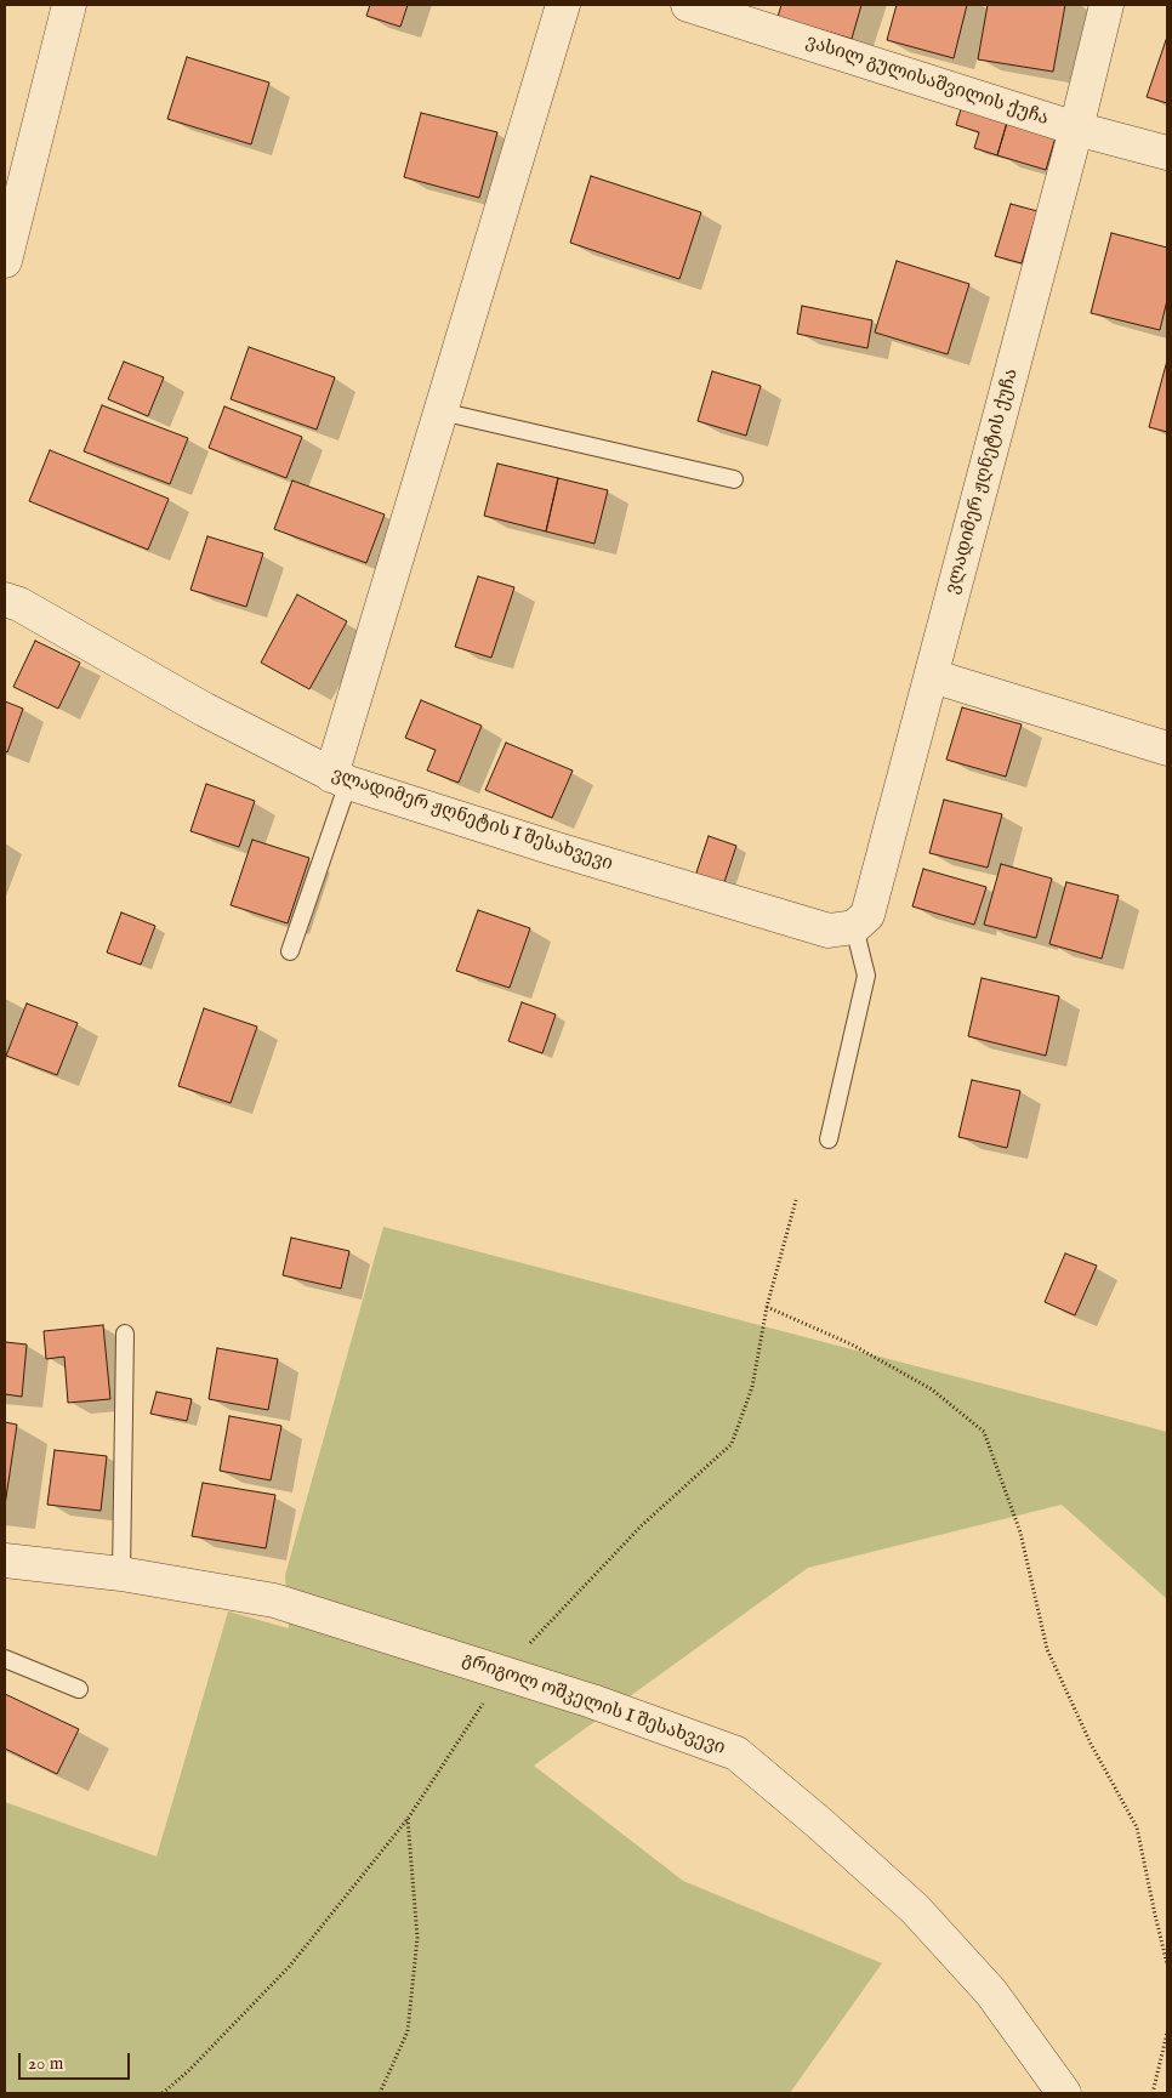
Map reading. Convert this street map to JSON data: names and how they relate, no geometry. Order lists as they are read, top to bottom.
{
  "streets": {
    "street": [
      "ვასილ გულისაშვილის ქუჩა",
      "ვლადიმერ ჟღნეტის ქუჩა",
      "ვლადიმერ ჟღნეტის I შესახვევი",
      "გრიგოლ ოშკელის I შესახვევი"
    ]
  },
  "crossings": [
    ["ვასილ გულისაშვილის ქუჩა", "ვლადიმერ ჟღნეტის ქუჩა"],
    ["ვლადიმერ ჟღნეტის ქუჩა", "ვლადიმერ ჟღნეტის I შესახვევი"]
  ],
  "scale_bar": "20 m"
}
